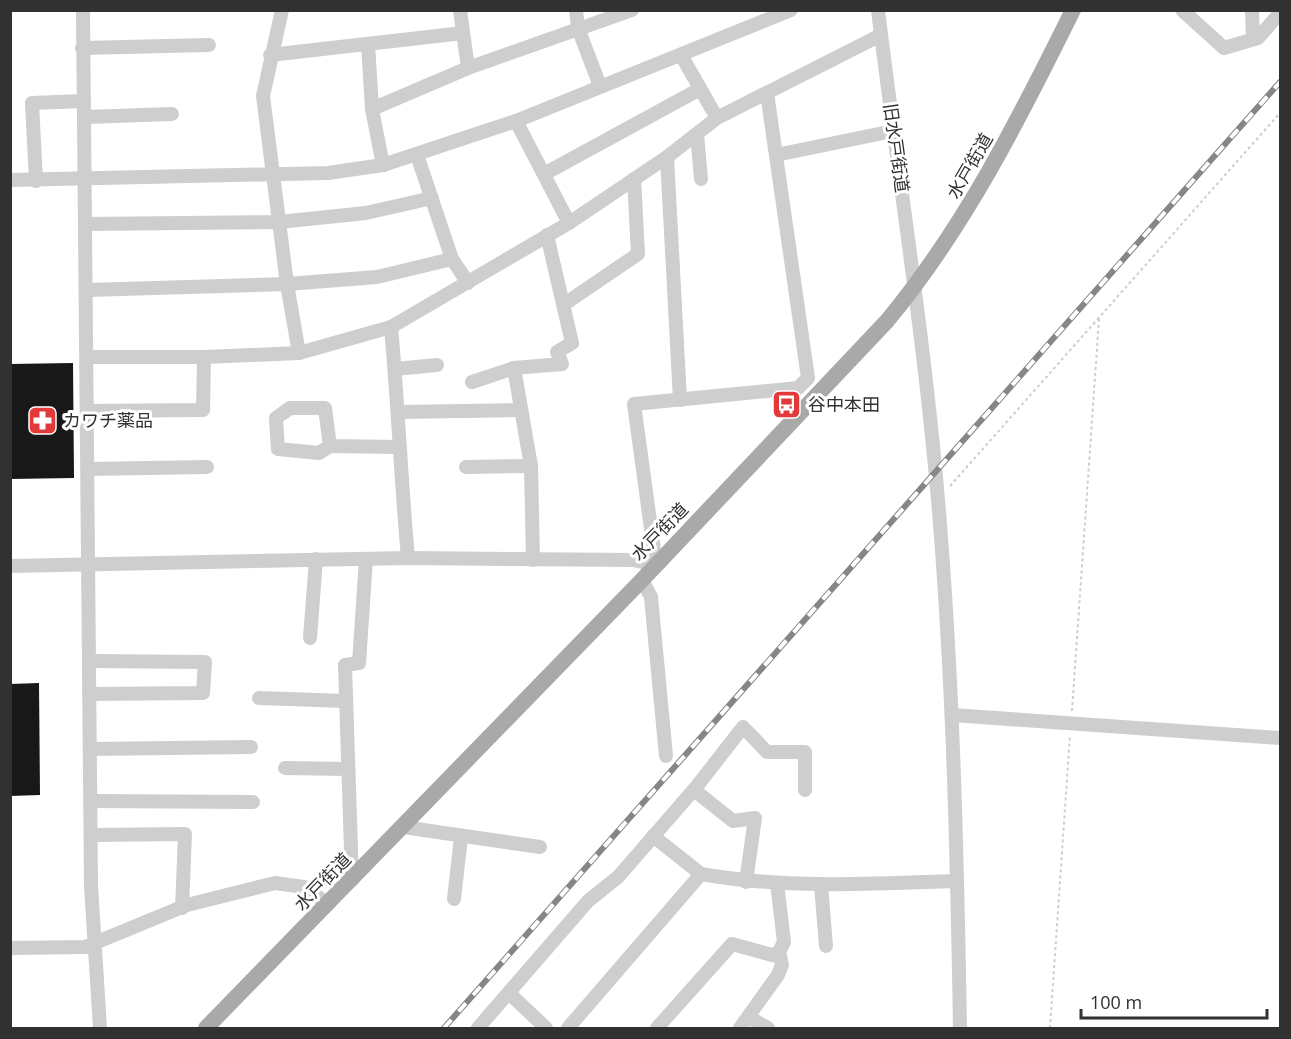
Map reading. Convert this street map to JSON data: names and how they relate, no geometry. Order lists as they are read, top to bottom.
{
  "streets": {
    "main road": ["水戸街道"],
    "street": ["旧水戸街道"]
  },
  "crossings": [
    ["旧水戸街道", "水戸街道"]
  ],
  "places": {
    "bus stop": ["谷中本田"],
    "pharmacy": ["カワチ薬品"]
  },
  "scale_bar": "100 m"
}
